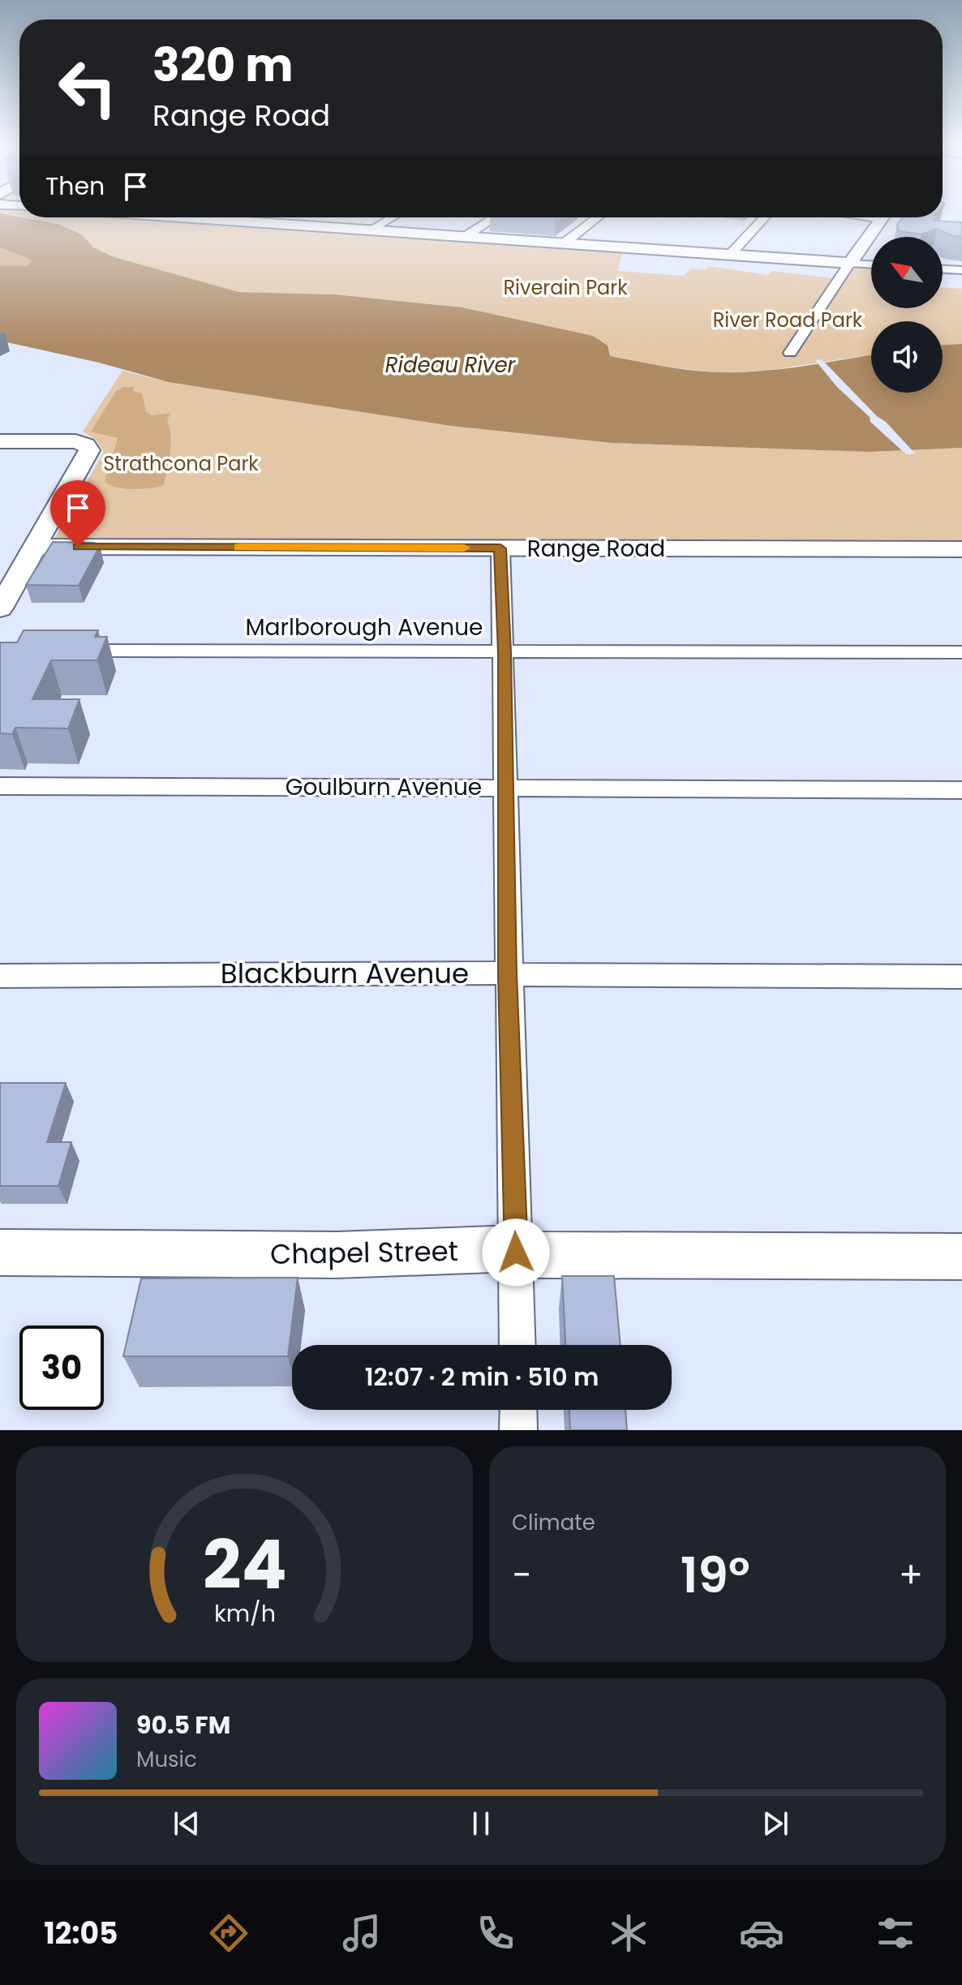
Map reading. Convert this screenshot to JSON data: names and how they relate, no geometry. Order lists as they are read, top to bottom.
{
  "streets": {
    "street": [
      "Range Road",
      "Marlborough Avenue",
      "Goulburn Avenue",
      "Blackburn Avenue",
      "Chapel Street"
    ]
  },
  "water": ["Rideau River"],
  "parks": ["Riverain Park", "River Road Park", "Strathcona Park"],
  "north": "top left",
  "page": {
    "turn": ["320 m", "Range Road"],
    "then": "Then",
    "limit": "30",
    "trip": "12:07 · 2 min · 510 m",
    "tile": "Climate",
    "heat": ["−", "19°", "+"],
    "song": ["90.5 FM", "Music"],
    "tabs": "12:05",
    "gauge": ["24", "km/h"]
  }
}
